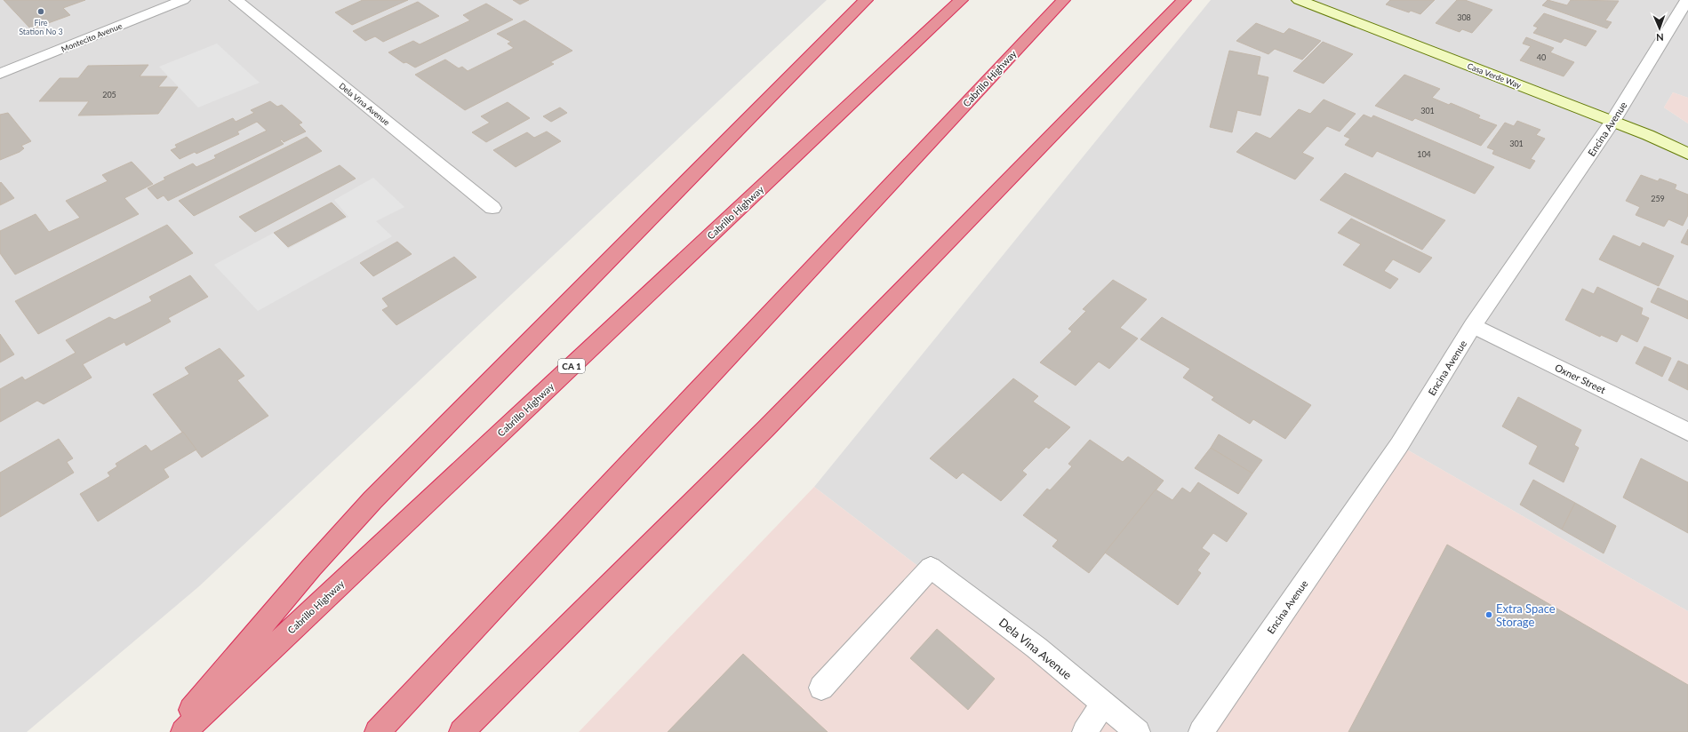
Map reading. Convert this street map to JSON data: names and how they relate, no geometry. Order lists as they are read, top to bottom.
{
  "streets": {
    "highway": ["Cabrillo Highway", "CA 1"],
    "main road": ["Casa Verde Way"],
    "street": [
      "Montecito Avenue",
      "Dela Vina Avenue",
      "Encina Avenue",
      "Oxner Street"
    ]
  },
  "crossings": [
    ["Casa Verde Way", "Encina Avenue"],
    ["Encina Avenue", "Oxner Street"]
  ],
  "places": ["Fire Station No 3", "Extra Space Storage"],
  "house_numbers": [
    "308",
    "40",
    "205",
    "301",
    "301",
    "104",
    "259"
  ],
  "north": "bottom"
}
